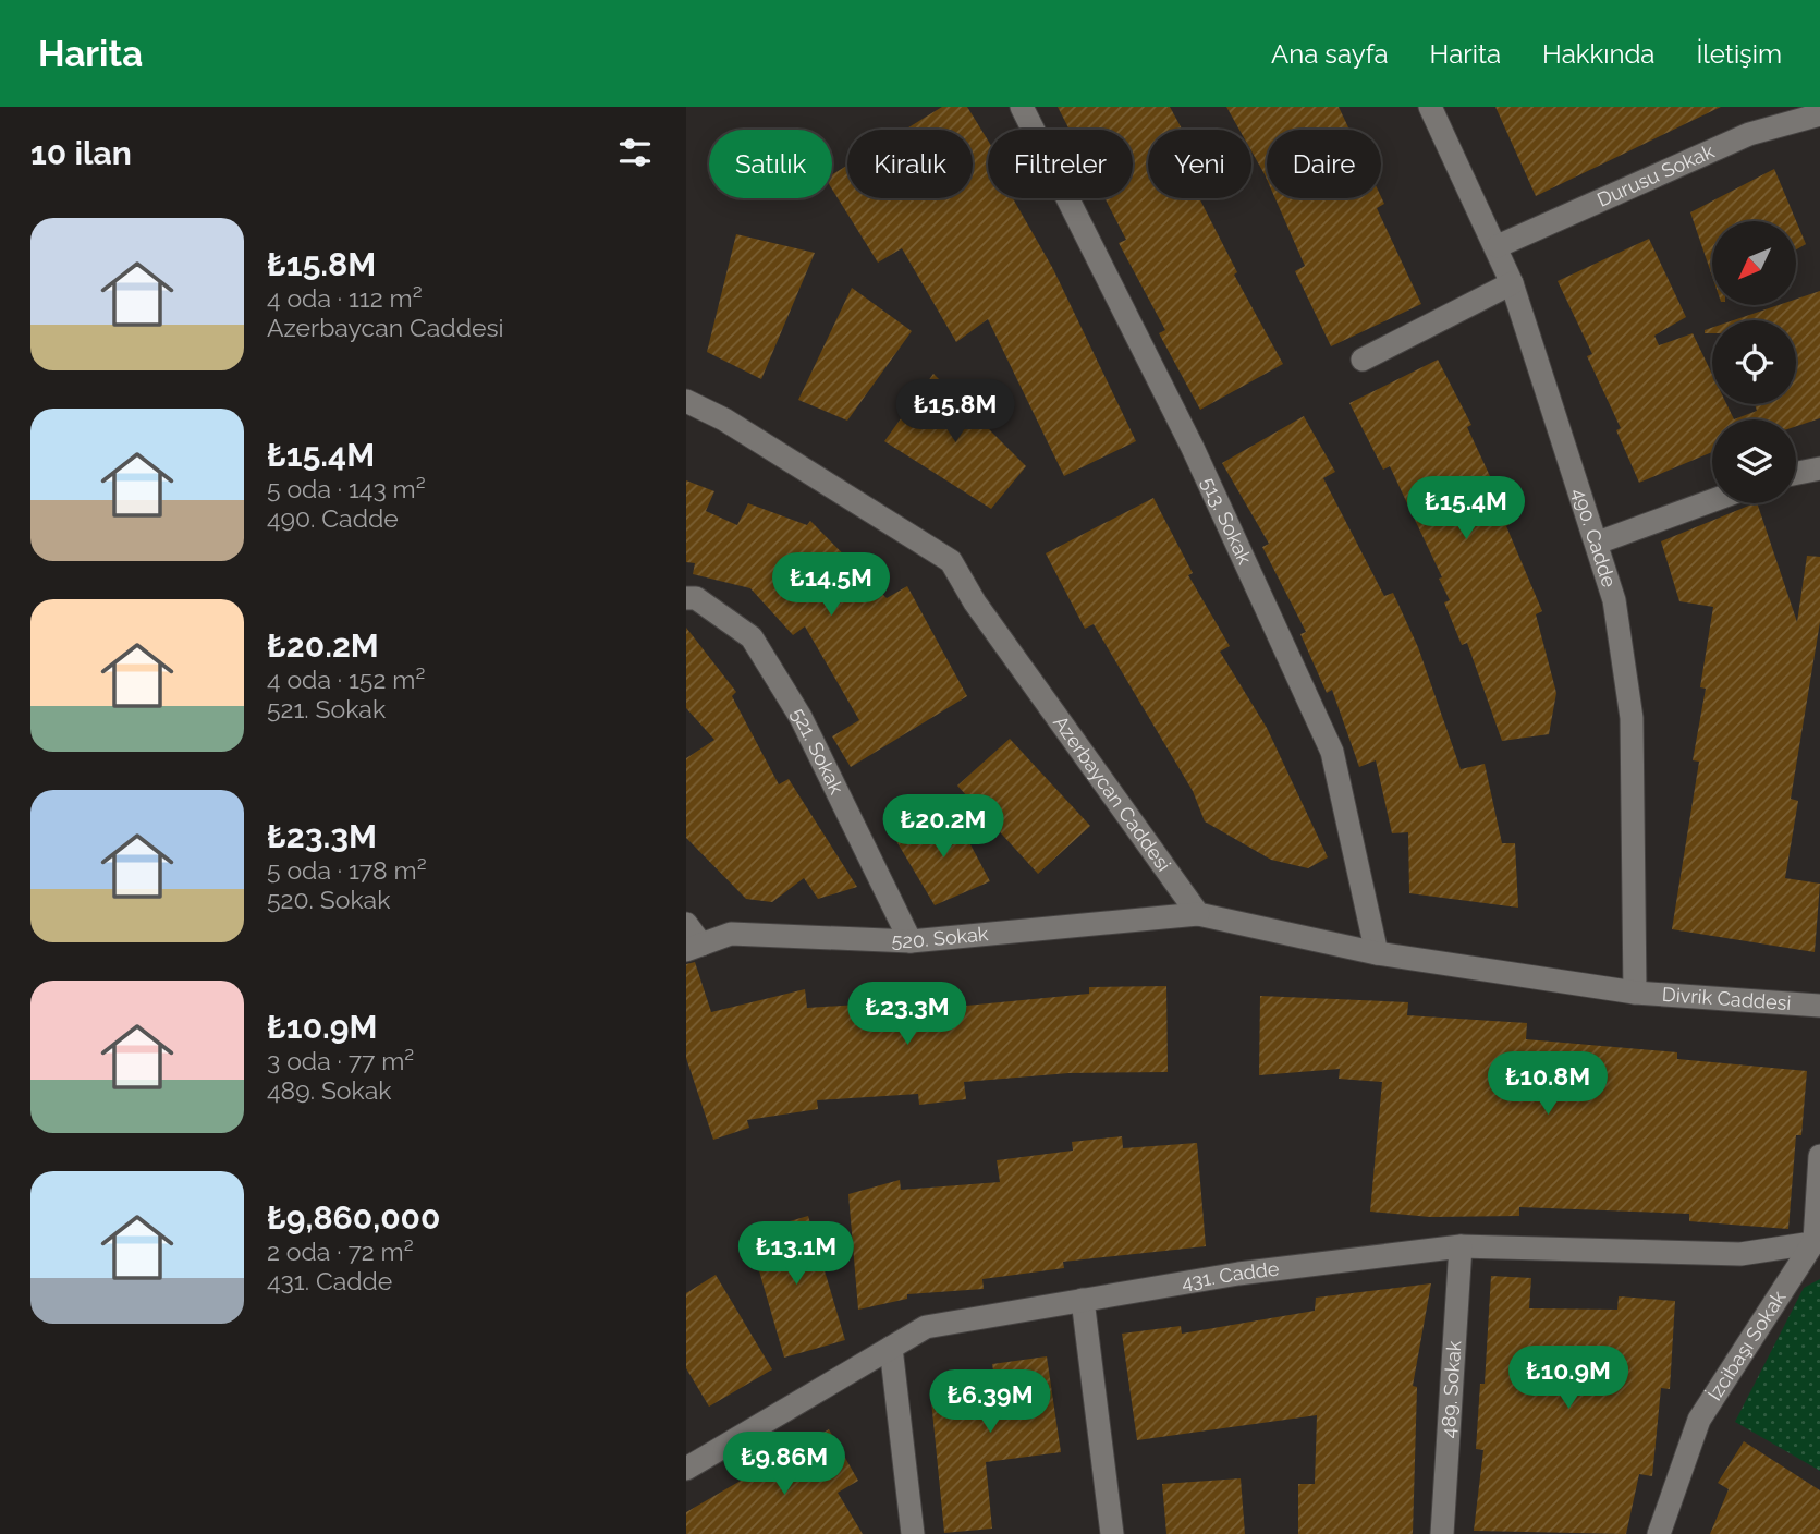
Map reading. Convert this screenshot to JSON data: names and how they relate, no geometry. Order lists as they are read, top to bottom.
{
  "streets": {
    "street": [
      "Durusu Sokak",
      "513. Sokak",
      "490. Cadde",
      "521. Sokak",
      "Azerbaycan Caddesi",
      "520. Sokak",
      "Divrik Caddesi",
      "431. Cadde",
      "İzcibaşı Sokak",
      "489. Sokak"
    ]
  },
  "crossings": [
    ["Durusu Sokak", "490. Cadde"],
    ["490. Cadde", "Divrik Caddesi"],
    ["521. Sokak", "520. Sokak"],
    ["Azerbaycan Caddesi", "520. Sokak"],
    ["431. Cadde", "İzcibaşı Sokak"],
    ["431. Cadde", "489. Sokak"]
  ],
  "north": "bottom left",
  "page": {
    "header": "Harita",
    "nav": [
      "Ana sayfa",
      "Harita",
      "Hakkında",
      "İletişim"
    ],
    "heading": "10 ilan",
    "chip": [
      "Satılık",
      "Kiralık",
      "Filtreler",
      "Yeni",
      "Daire"
    ],
    "list": [
      {
        "name": "₺15.8M",
        "note": "4 oda · 112 m² · Azerbaycan Caddesi"
      },
      {
        "name": "₺15.4M",
        "note": "5 oda · 143 m² · 490. Cadde"
      },
      {
        "name": "₺20.2M",
        "note": "4 oda · 152 m² · 521. Sokak"
      },
      {
        "name": "₺23.3M",
        "note": "5 oda · 178 m² · 520. Sokak"
      },
      {
        "name": "₺10.9M",
        "note": "3 oda · 77 m² · 489. Sokak"
      },
      {
        "name": "₺9,860,000",
        "note": "2 oda · 72 m² · 431. Cadde"
      }
    ],
    "price": [
      "₺15.8M",
      "₺15.4M",
      "₺14.5M",
      "₺20.2M",
      "₺23.3M",
      "₺10.8M",
      "₺13.1M",
      "₺10.9M",
      "₺6.39M",
      "₺9.86M"
    ]
  }
}
